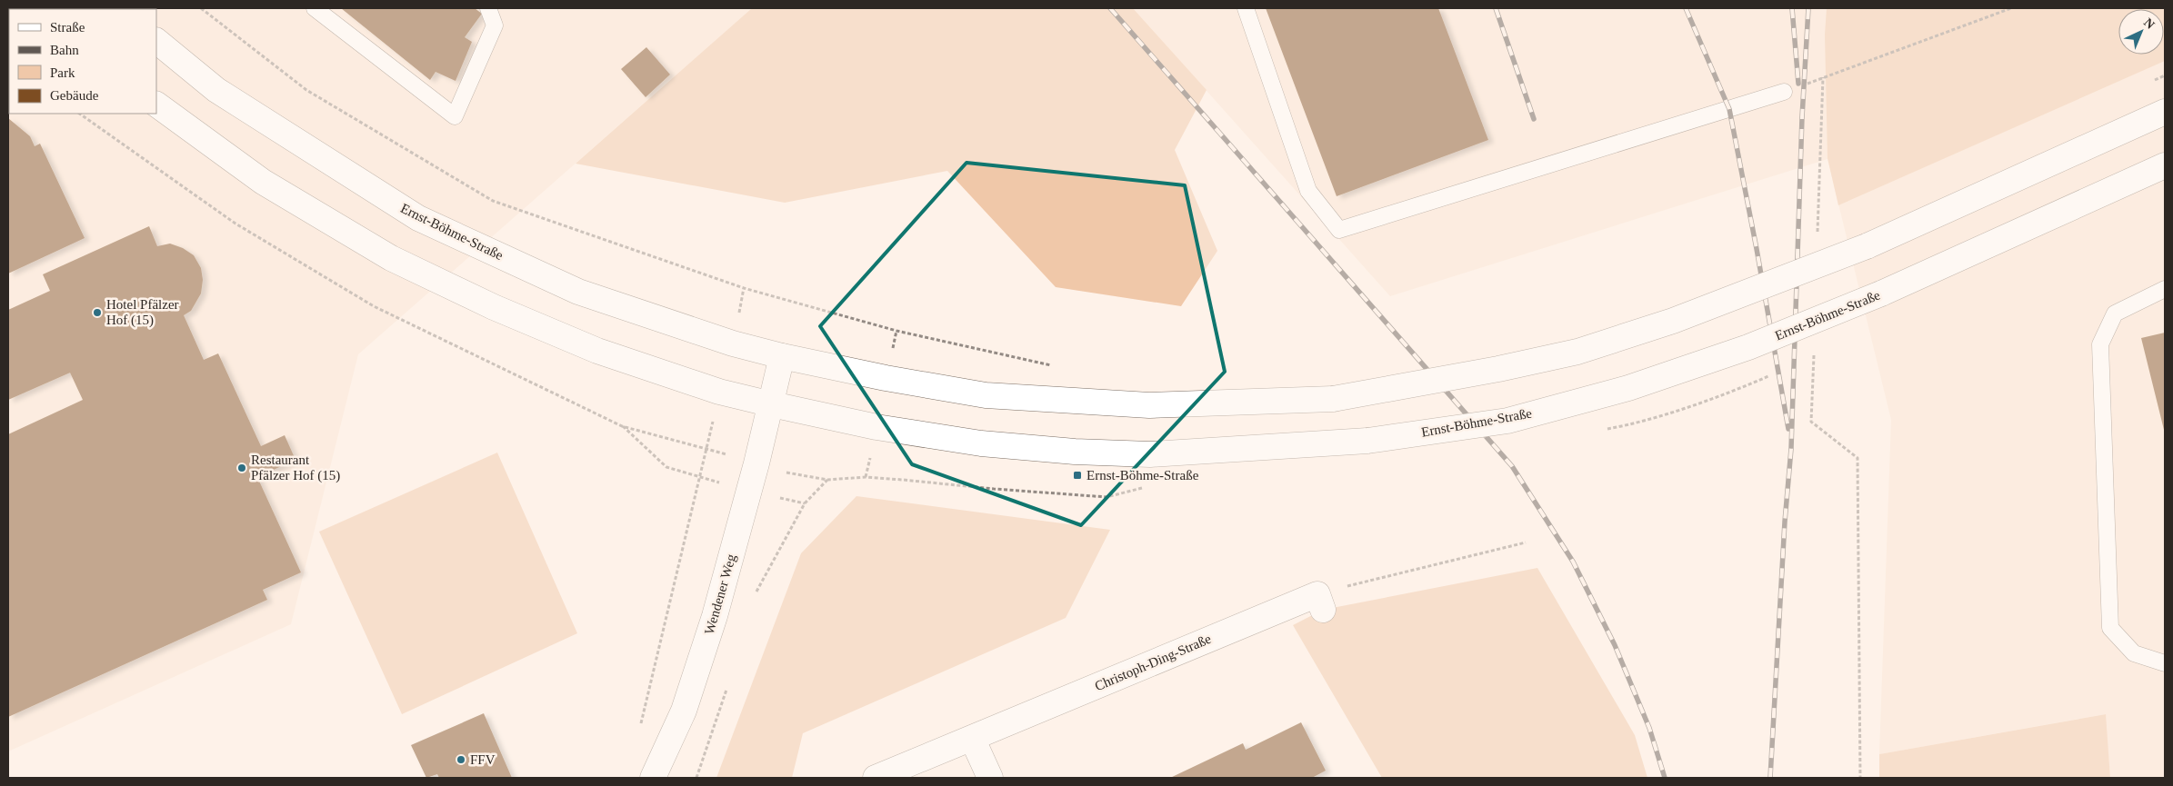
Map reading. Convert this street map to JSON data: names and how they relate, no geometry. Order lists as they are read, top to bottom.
{
  "streets": {
    "street": ["Ernst-Böhme-Straße", "Wendener Weg", "Christoph-Ding-Straße"]
  },
  "crossings": [
    ["Ernst-Böhme-Straße", "Wendener Weg"]
  ],
  "places": {
    "other": ["Hotel Pfälzer Hof (15)", "Restaurant Pfälzer Hof (15)", "FFV"],
    "transit": ["Ernst-Böhme-Straße"]
  },
  "legend": [
    "Straße",
    "Bahn",
    "Park",
    "Gebäude"
  ],
  "north": "top right"
}
